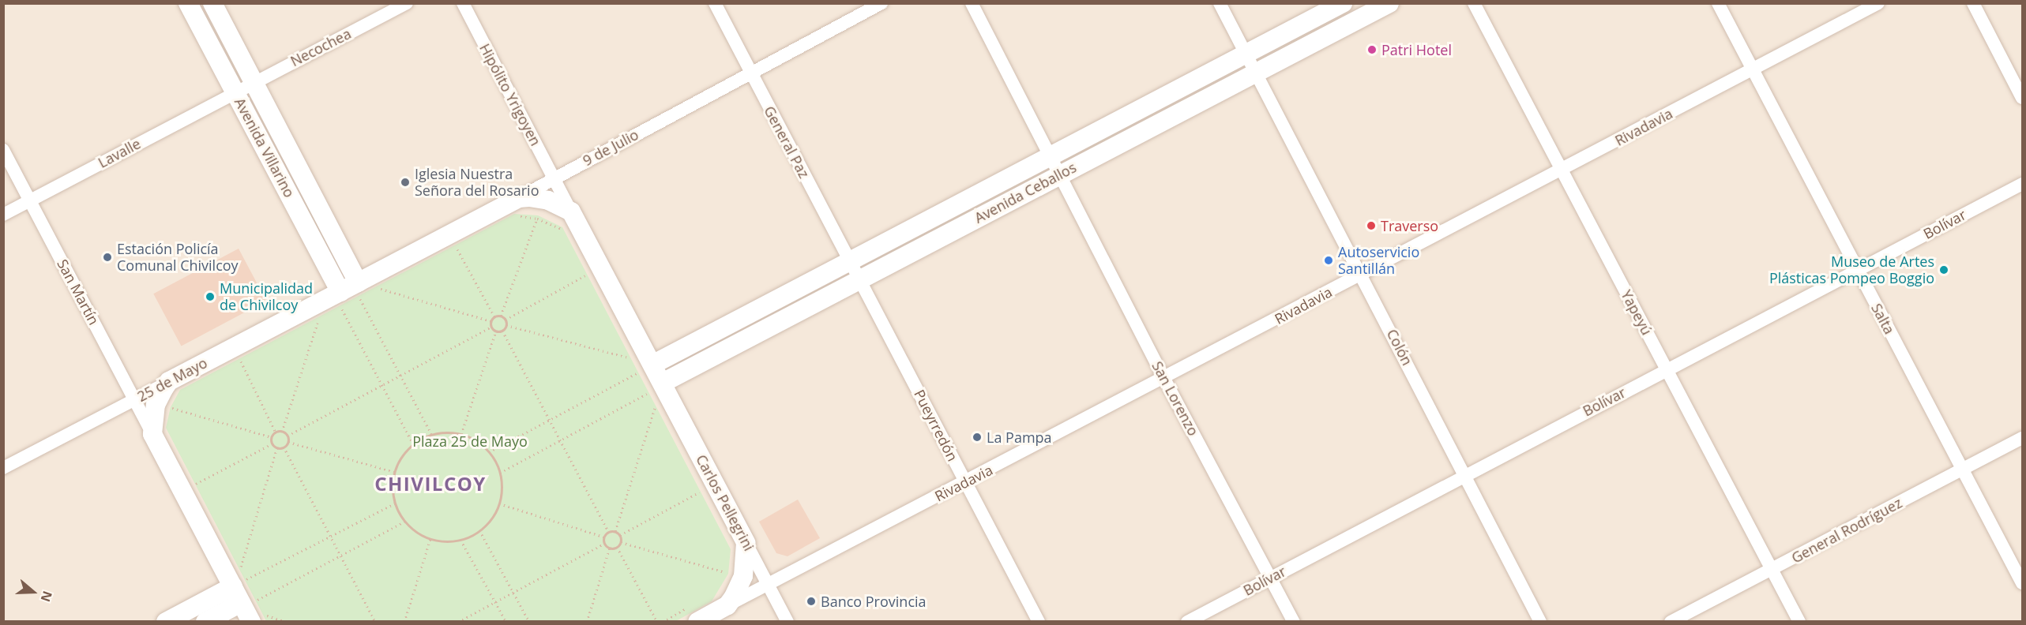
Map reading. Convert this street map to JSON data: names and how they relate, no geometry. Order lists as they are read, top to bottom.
{
  "streets": {
    "main road": [
      "Hipólito Yrigoyen",
      "Rivadavia",
      "Avenida Villarino",
      "9 de Julio",
      "Avenida Ceballos",
      "San Martín",
      "25 de Mayo",
      "Carlos Pellegrini"
    ],
    "street": [
      "Necochea",
      "General Paz",
      "Lavalle",
      "Bolívar",
      "Yapeyú",
      "Salta",
      "Colón",
      "San Lorenzo",
      "Pueyrredón",
      "General Rodríguez"
    ]
  },
  "crossings": [
    ["Necochea", "Avenida Villarino"],
    ["Necochea", "Lavalle"],
    ["Hipólito Yrigoyen", "9 de Julio"],
    ["Hipólito Yrigoyen", "Avenida Ceballos"],
    ["Hipólito Yrigoyen", "Carlos Pellegrini"],
    ["Rivadavia", "Yapeyú"],
    ["Rivadavia", "Salta"],
    ["Rivadavia", "Colón"],
    ["Rivadavia", "San Lorenzo"],
    ["Rivadavia", "Pueyrredón"],
    ["Rivadavia", "Carlos Pellegrini"],
    ["General Paz", "9 de Julio"],
    ["General Paz", "Avenida Ceballos"],
    ["General Paz", "Pueyrredón"],
    ["Avenida Villarino", "9 de Julio"],
    ["Avenida Villarino", "Lavalle"],
    ["Avenida Villarino", "25 de Mayo"],
    ["9 de Julio", "25 de Mayo"],
    ["Lavalle", "San Martín"],
    ["Avenida Ceballos", "Colón"],
    ["Avenida Ceballos", "San Lorenzo"],
    ["Avenida Ceballos", "Pueyrredón"],
    ["Avenida Ceballos", "Carlos Pellegrini"],
    ["Bolívar", "Yapeyú"],
    ["Bolívar", "Salta"],
    ["Bolívar", "Colón"],
    ["Bolívar", "San Lorenzo"],
    ["San Martín", "25 de Mayo"],
    ["Yapeyú", "General Rodríguez"],
    ["Salta", "General Rodríguez"]
  ],
  "districts": ["CHIVILCOY"],
  "parks": ["Plaza 25 de Mayo"],
  "places": [
    "Patri Hotel",
    "Iglesia Nuestra Señora del Rosario",
    "Traverso",
    "Estación Policía Comunal Chivilcoy",
    "Autoservicio Santillán",
    "Museo de Artes Plásticas Pompeo Boggio",
    "Municipalidad de Chivilcoy",
    "La Pampa",
    "Banco Provincia"
  ],
  "north": "right"
}
